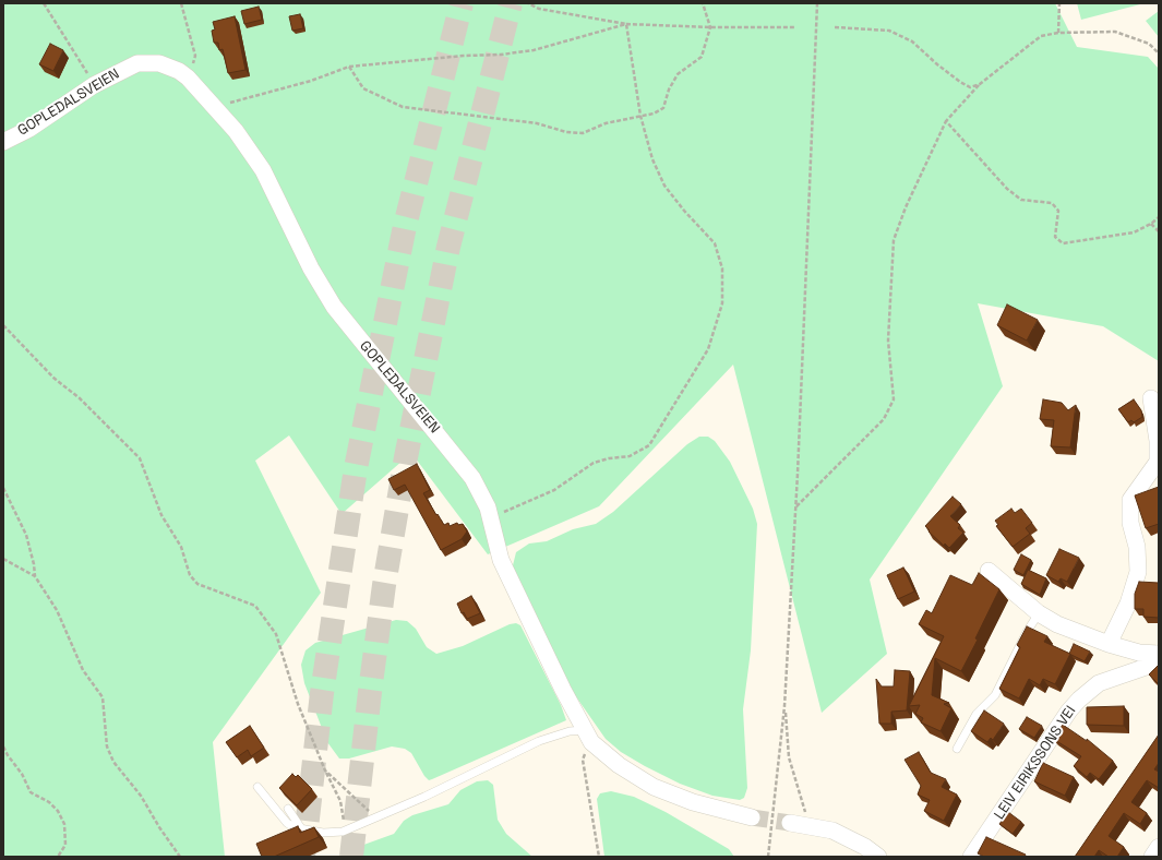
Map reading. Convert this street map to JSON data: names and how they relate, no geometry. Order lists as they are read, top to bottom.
{
  "streets": {
    "street": ["GOPLEDALSVEIEN", "LEIV EIRIKSSONS VEI"]
  }
}
